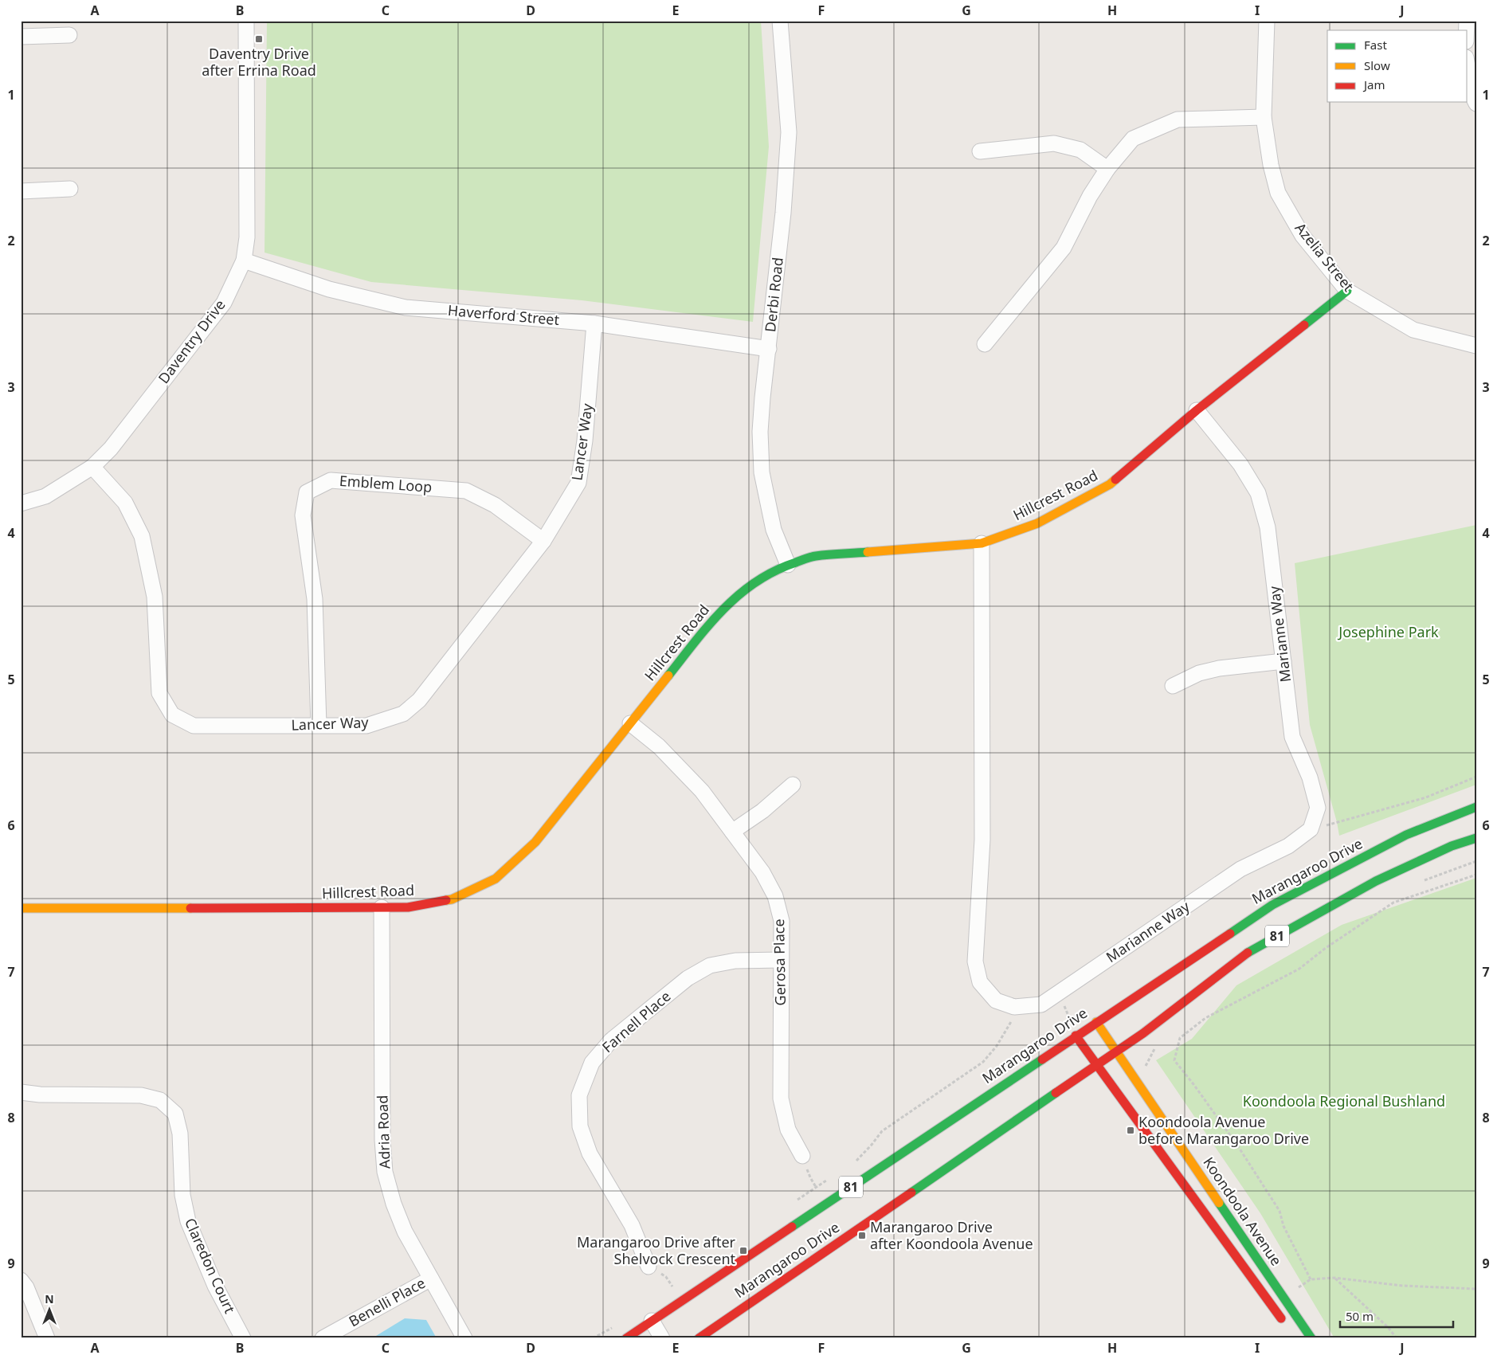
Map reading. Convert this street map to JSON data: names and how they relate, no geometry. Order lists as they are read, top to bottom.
{
  "streets": {
    "street": [
      "Azelia Street",
      "Derbi Road",
      "Haverford Street",
      "Daventry Drive",
      "Lancer Way",
      "Emblem Loop",
      "Hillcrest Road",
      "Marianne Way",
      "Marangaroo Drive",
      "81",
      "Gerosa Place",
      "Farnell Place",
      "Adria Road",
      "Koondoola Avenue",
      "Claredon Court",
      "Benelli Place"
    ]
  },
  "crossings": [
    ["Azelia Street", "Hillcrest Road"],
    ["Derbi Road", "Haverford Street"],
    ["Derbi Road", "Hillcrest Road"],
    ["Haverford Street", "Daventry Drive"],
    ["Haverford Street", "Lancer Way"],
    ["Daventry Drive", "Lancer Way"],
    ["Lancer Way", "Emblem Loop"],
    ["Hillcrest Road", "Marianne Way"],
    ["Hillcrest Road", "Gerosa Place"],
    ["Hillcrest Road", "Adria Road"],
    ["Marangaroo Drive", "Koondoola Avenue"],
    ["Gerosa Place", "Farnell Place"],
    ["Adria Road", "Benelli Place"]
  ],
  "parks": ["Josephine Park", "Koondoola Regional Bushland"],
  "places": {
    "transit": [
      "Daventry Drive after Errina Road",
      "Koondoola Avenue before Marangaroo Drive",
      "Marangaroo Drive after Koondoola Avenue",
      "Marangaroo Drive after Shelvock Crescent"
    ]
  },
  "legend": ["Fast", "Slow", "Jam"],
  "scale_bar": "50 m",
  "north": "top",
  "grid": {
    "columns": [
      "A",
      "B",
      "C",
      "D",
      "E",
      "F",
      "G",
      "H",
      "I",
      "J"
    ],
    "rows": [
      "1",
      "2",
      "3",
      "4",
      "5",
      "6",
      "7",
      "8",
      "9"
    ]
  }
}
